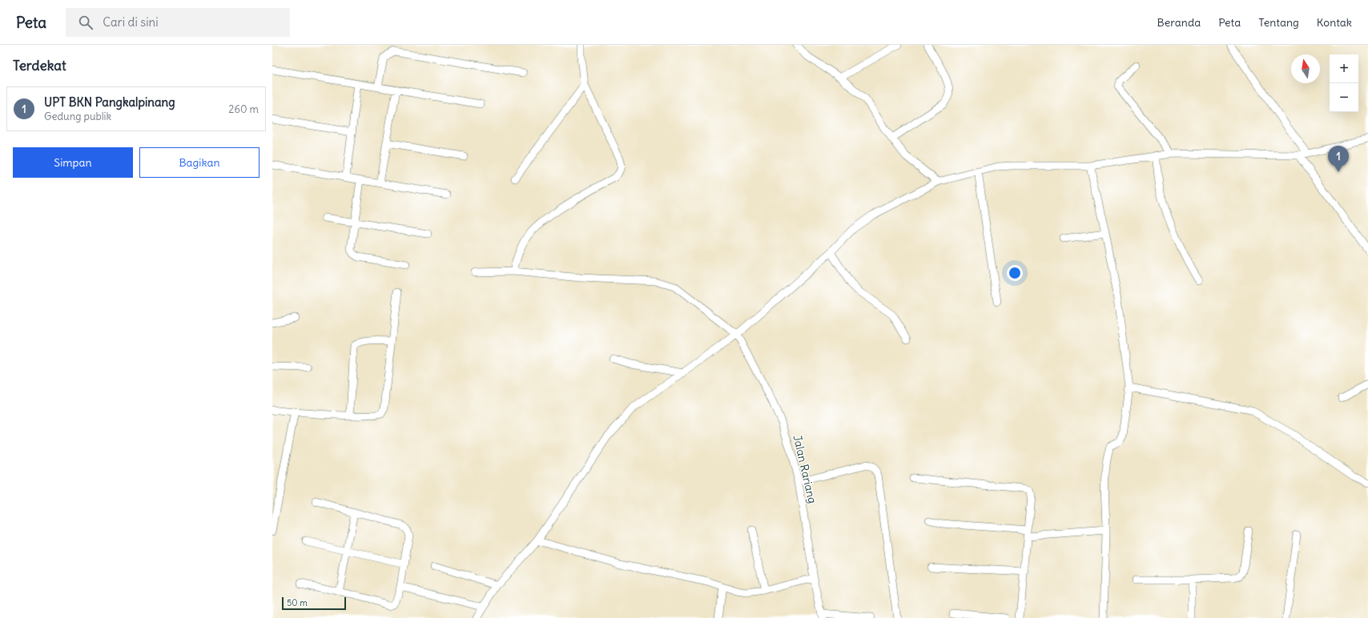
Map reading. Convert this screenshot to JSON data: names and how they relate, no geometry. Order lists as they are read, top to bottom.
{
  "streets": {
    "street": ["Jalan Rariang"]
  },
  "scale_bar": "50 m",
  "north": "top",
  "page": {
    "header": "Peta",
    "search": "Cari di sini",
    "nav": [
      "Beranda",
      "Peta",
      "Tentang",
      "Kontak"
    ],
    "heading": "Terdekat",
    "map_buttons": ["+", "−"],
    "list": [
      {
        "mark": "1",
        "name": "UPT BKN Pangkalpinang",
        "note": "Gedung publik",
        "value": "260 m"
      }
    ],
    "buttons": ["Simpan", "Bagikan"],
    "pins": "1",
    "scale": "50 m"
  }
}
